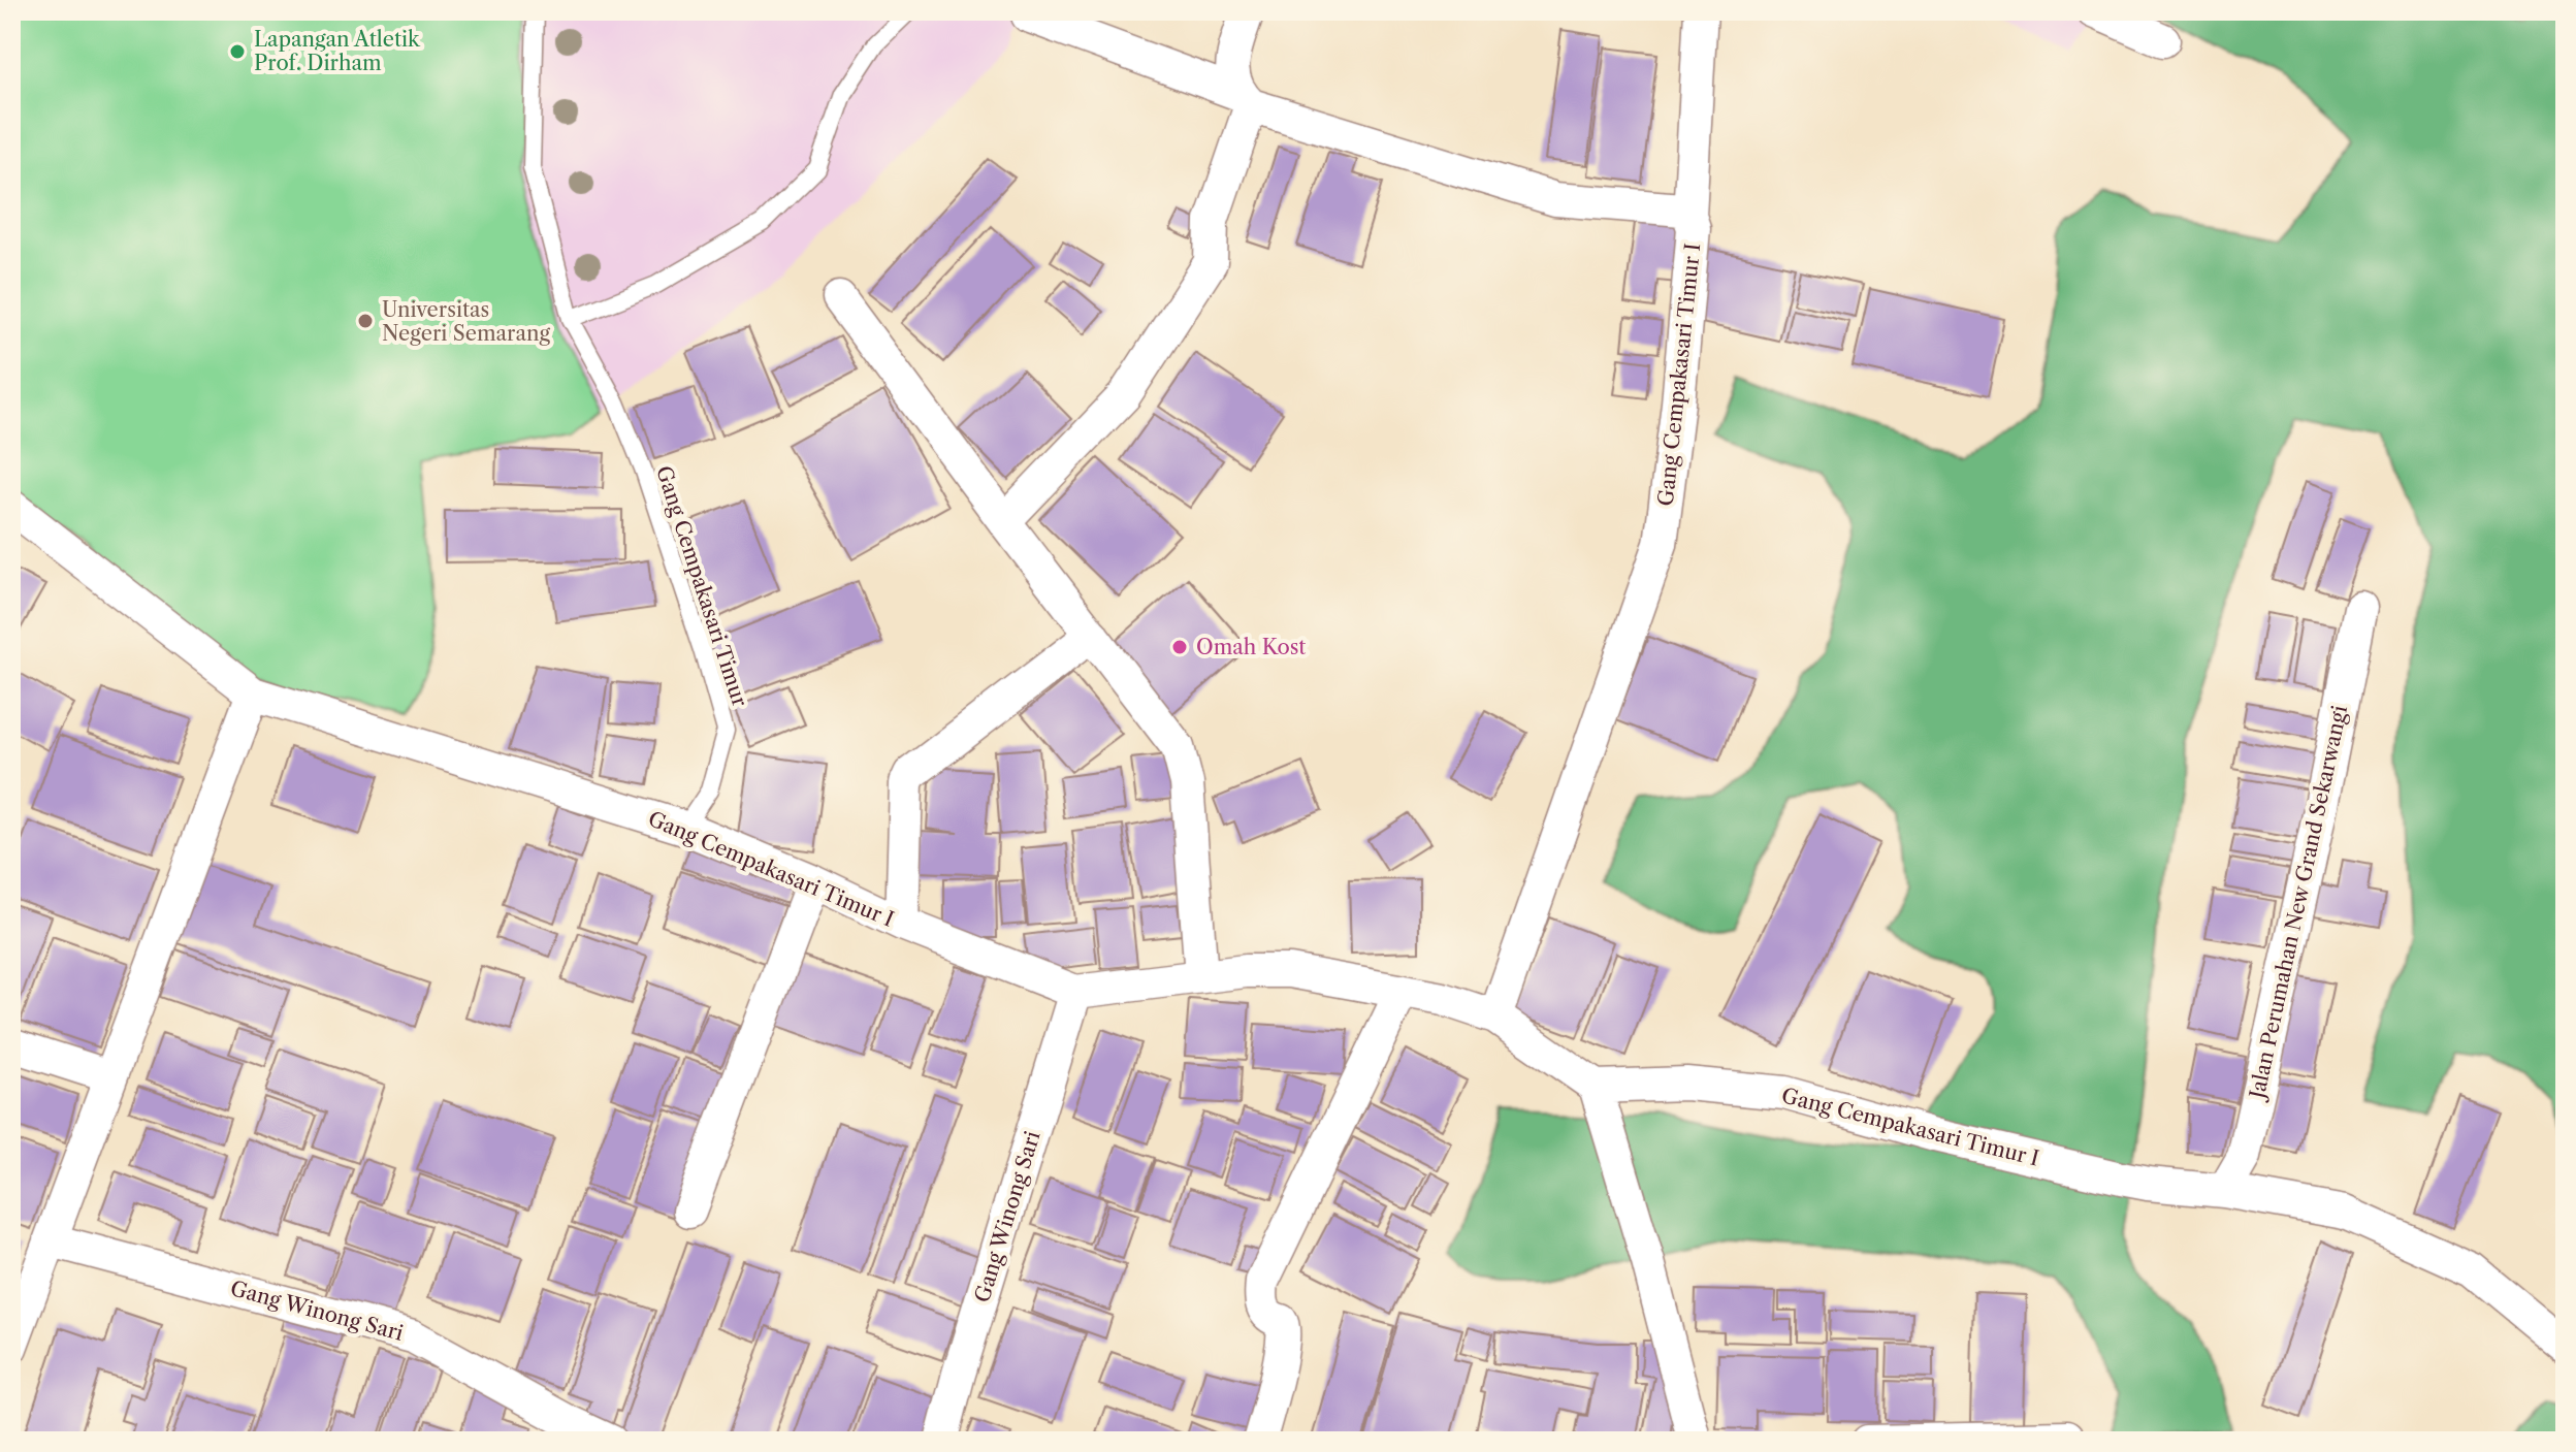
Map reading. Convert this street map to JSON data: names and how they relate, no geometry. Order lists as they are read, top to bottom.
{
  "streets": {
    "street": ["Gang Cempakasari Timur I", "Jalan Perumahan New Grand Sekarwangi", "Gang Winong Sari"],
    "lane": ["Gang Cempakasari Timur"]
  },
  "crossings": [
    ["Gang Cempakasari Timur I", "Gang Cempakasari Timur"],
    ["Gang Cempakasari Timur I", "Jalan Perumahan New Grand Sekarwangi"],
    ["Gang Cempakasari Timur I", "Gang Winong Sari"]
  ],
  "places": ["Lapangan Atletik Prof. Dirham", "Universitas Negeri Semarang", "Omah Kost"]
}
